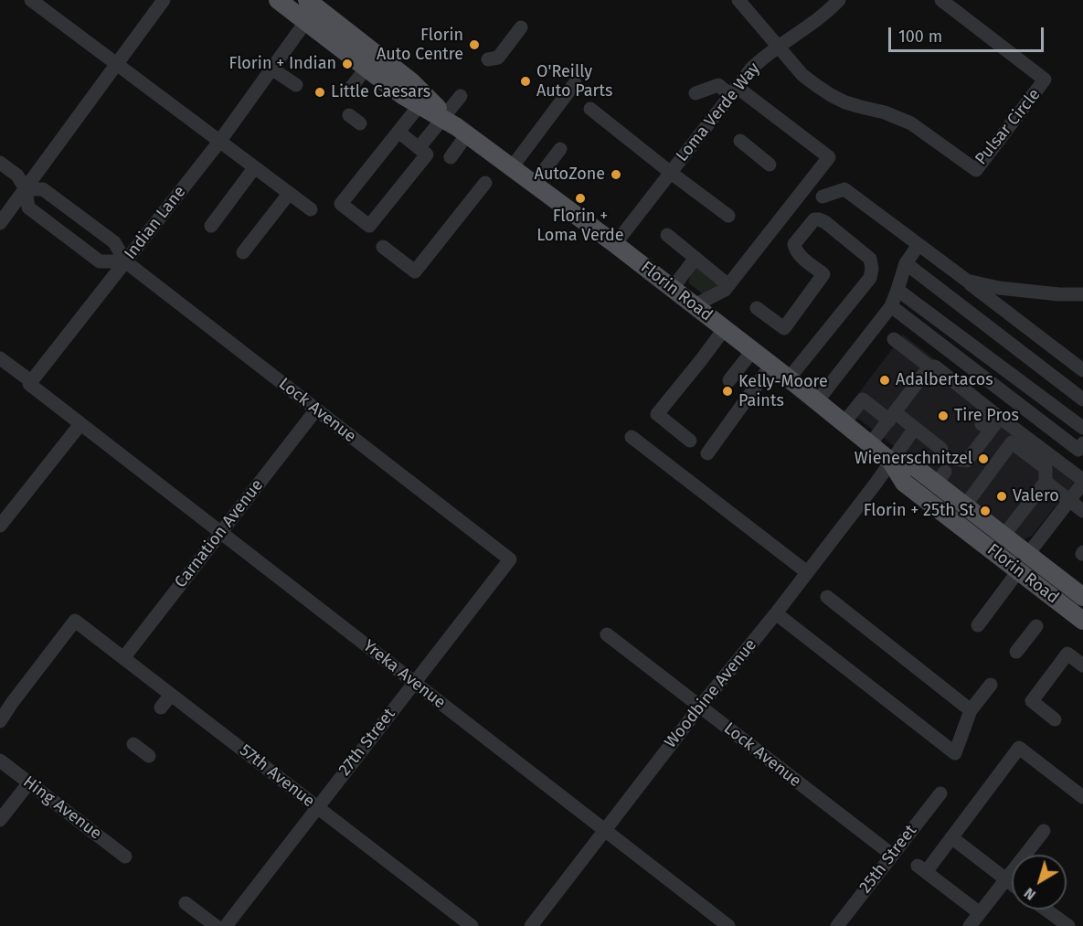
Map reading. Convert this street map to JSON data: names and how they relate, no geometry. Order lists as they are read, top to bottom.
{
  "streets": {
    "main road": ["Florin Road"],
    "street": [
      "Loma Verde Way",
      "Pulsar Circle",
      "Indian Lane",
      "Lock Avenue",
      "Carnation Avenue",
      "Yreka Avenue",
      "Woodbine Avenue",
      "27th Street",
      "57th Avenue",
      "Hing Avenue",
      "25th Street"
    ]
  },
  "crossings": [
    ["Loma Verde Way", "Pulsar Circle"],
    ["Loma Verde Way", "Florin Road"],
    ["Indian Lane", "Florin Road"],
    ["Indian Lane", "Lock Avenue"],
    ["Florin Road", "Woodbine Avenue"],
    ["Lock Avenue", "Carnation Avenue"],
    ["Lock Avenue", "Woodbine Avenue"],
    ["Lock Avenue", "27th Street"],
    ["Lock Avenue", "25th Street"],
    ["Carnation Avenue", "Yreka Avenue"],
    ["Carnation Avenue", "57th Avenue"],
    ["Yreka Avenue", "Woodbine Avenue"],
    ["Yreka Avenue", "27th Street"],
    ["27th Street", "57th Avenue"]
  ],
  "places": [
    "Florin Auto Centre",
    "Florin + Indian",
    "O'Reilly Auto Parts",
    "Little Caesars",
    "AutoZone",
    "Florin + Loma Verde",
    "Adalbertacos",
    "Kelly-Moore Paints",
    "Tire Pros",
    "Wienerschnitzel",
    "Valero",
    "Florin + 25th St"
  ],
  "scale_bar": "100 m",
  "north": "bottom left"
}
